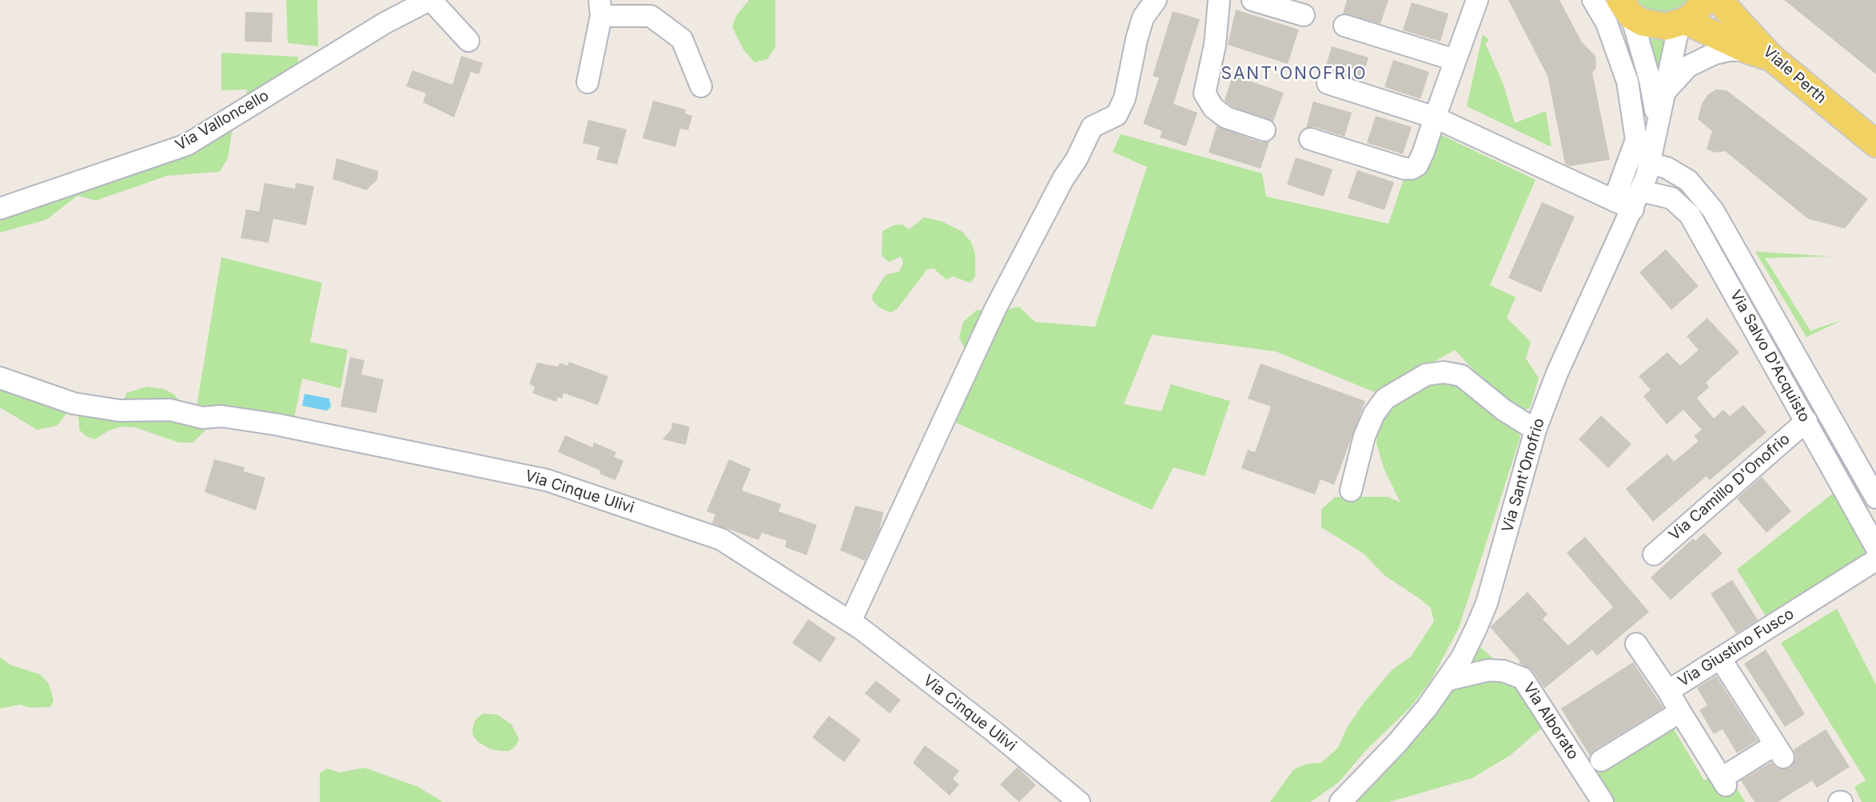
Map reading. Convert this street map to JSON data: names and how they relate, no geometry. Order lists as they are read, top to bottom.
{
  "streets": {
    "main road": ["Viale Perth"],
    "street": [
      "Via Valloncello",
      "Via Salvo D'Acquisto",
      "Via Sant'Onofrio",
      "Via Camillo D'Onofrio",
      "Via Cinque Ulivi",
      "Via Giustino Fusco",
      "Via Alborato"
    ]
  },
  "crossings": [
    ["Viale Perth", "Via Sant'Onofrio"],
    ["Via Salvo D'Acquisto", "Via Sant'Onofrio"],
    ["Via Salvo D'Acquisto", "Via Camillo D'Onofrio"],
    ["Via Sant'Onofrio", "Via Alborato"]
  ],
  "districts": ["SANT'ONOFRIO"]
}
